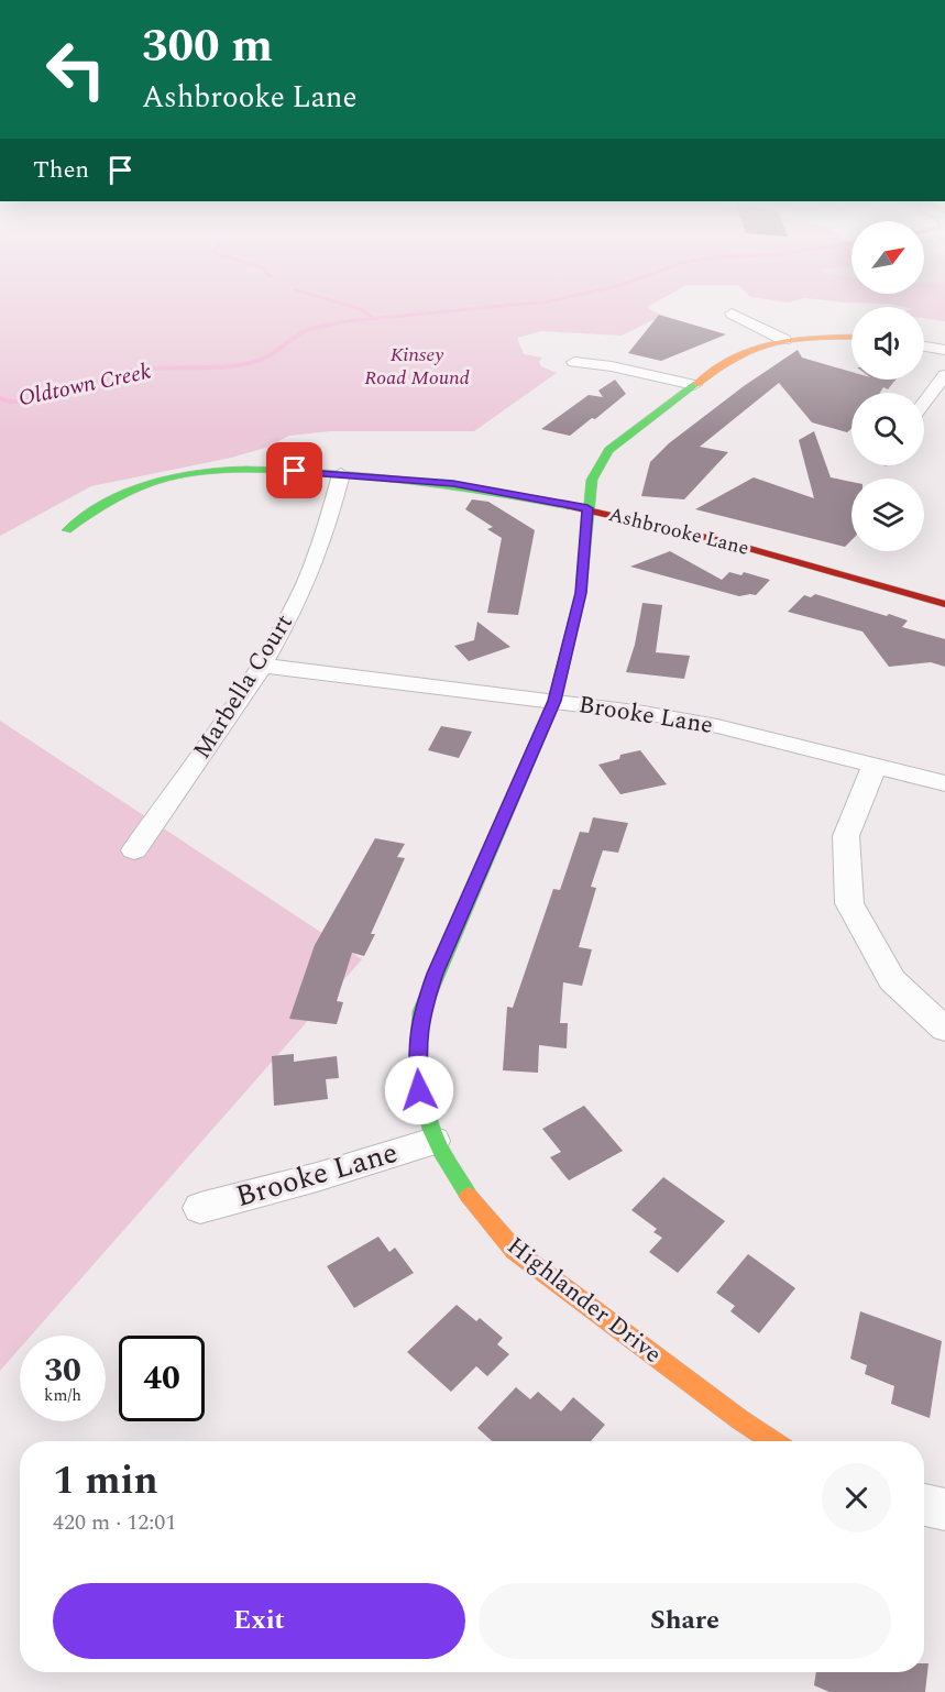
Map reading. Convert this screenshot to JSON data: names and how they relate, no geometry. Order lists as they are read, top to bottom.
{
  "streets": {
    "street": [
      "Ashbrooke Lane",
      "Marbella Court",
      "Brooke Lane",
      "Highlander Drive"
    ]
  },
  "crossings": [
    ["Ashbrooke Lane", "Marbella Court"],
    ["Ashbrooke Lane", "Highlander Drive"],
    ["Marbella Court", "Brooke Lane"],
    ["Brooke Lane", "Highlander Drive"]
  ],
  "water": ["Oldtown Creek"],
  "parks": ["Kinsey Road Mound"],
  "north": "top right",
  "page": {
    "turn": ["300 m", "Ashbrooke Lane"],
    "then": "Then",
    "speed": "30 km/h",
    "limit": "40",
    "heading": ["1 min", "420 m · 12:01"],
    "buttons": ["Exit", "Share"]
  }
}
